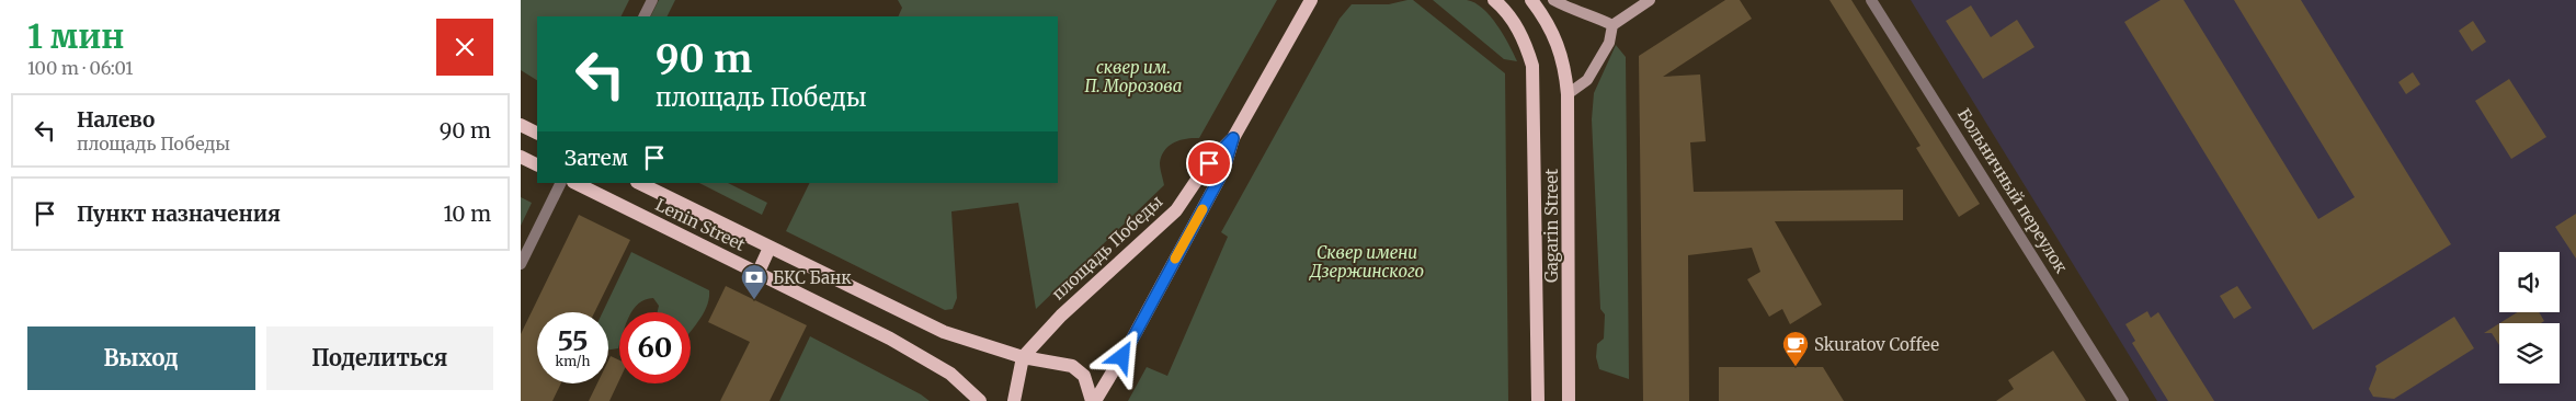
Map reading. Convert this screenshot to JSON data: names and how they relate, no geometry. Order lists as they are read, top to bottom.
{
  "streets": {
    "main road": ["Lenin Street", "Gagarin Street", "площадь Победы"],
    "street": ["Больничный переулок"]
  },
  "crossings": [
    ["Lenin Street", "площадь Победы"]
  ],
  "parks": ["сквер им. П. Морозова", "Сквер имени Дзержинского"],
  "places": {
    "bank": ["БКС Банк"],
    "cafe": ["Skuratov Coffee"]
  },
  "page": {
    "heading": ["1 мин", "100 m · 06:01"],
    "turn": ["90 m", "площадь Победы"],
    "list": [
      {
        "name": "Налево",
        "note": "площадь Победы",
        "value": "90 m"
      },
      {
        "name": "Пункт назначения",
        "value": "10 m"
      }
    ],
    "then": "Затем",
    "speed": "55 km/h",
    "limit": "60",
    "buttons": ["Выход", "Поделиться"]
  }
}
